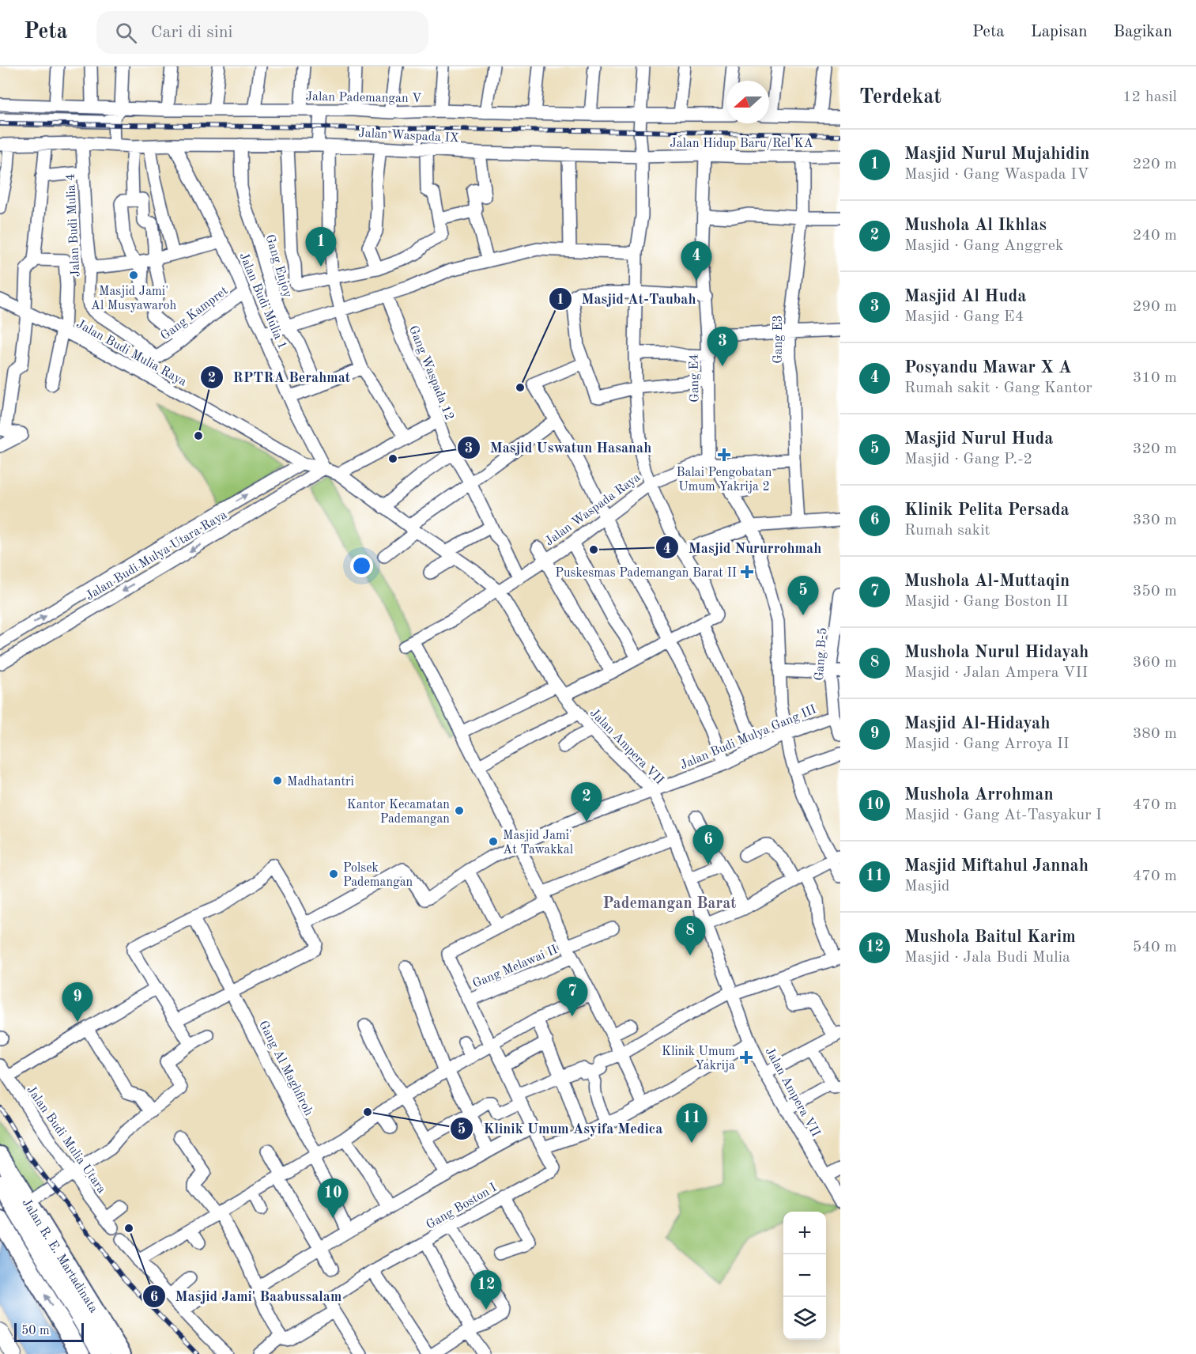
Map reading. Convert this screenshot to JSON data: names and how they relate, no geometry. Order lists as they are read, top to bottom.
{
  "streets": {
    "highway": ["Jalan R. E. Martadinata"],
    "street": [
      "Jalan Pademangan V",
      "Jalan Waspada IX",
      "Jalan Hidup Baru/Rel KA",
      "Jalan Budi Mulia 4",
      "Gang Enjoy",
      "Jalan Budi Mulia 1",
      "Gang Kampret",
      "Gang E3",
      "Jalan Budi Mulia Raya",
      "Gang Waspada 12",
      "Gang E4",
      "Jalan Waspada Raya",
      "Jalan Budi Mulya Utara Raya",
      "Gang B-5",
      "Jalan Budi Mulya Gang III",
      "Jalan Ampera VII",
      "Gang Melawai II",
      "Gang Al Maghfiroh",
      "Jalan Budi Mulia Utara",
      "Gang Boston I"
    ]
  },
  "crossings": [
    ["Jalan Waspada IX", "Jalan Hidup Baru/Rel KA"],
    ["Jalan Waspada IX", "Jalan Budi Mulia 4"],
    ["Jalan Waspada IX", "Gang Enjoy"],
    ["Jalan Waspada IX", "Jalan Budi Mulia 1"],
    ["Jalan Hidup Baru/Rel KA", "Gang E3"],
    ["Jalan Hidup Baru/Rel KA", "Gang E4"],
    ["Jalan Budi Mulia 4", "Gang Kampret"],
    ["Jalan Budi Mulia 1", "Gang Kampret"],
    ["Jalan Budi Mulia 1", "Jalan Budi Mulia Raya"],
    ["Jalan Budi Mulia 1", "Jalan Budi Mulya Utara Raya"],
    ["Jalan Budi Mulia 1", "Jalan Ampera VII"],
    ["Gang Kampret", "Jalan Budi Mulia Raya"],
    ["Jalan Budi Mulia Raya", "Jalan Budi Mulya Utara Raya"],
    ["Jalan Budi Mulia Raya", "Jalan Ampera VII"],
    ["Gang Waspada 12", "Jalan Waspada Raya"],
    ["Gang E4", "Jalan Waspada Raya"],
    ["Jalan Waspada Raya", "Jalan Ampera VII"],
    ["Jalan Budi Mulya Utara Raya", "Jalan Ampera VII"],
    ["Gang B-5", "Jalan Budi Mulya Gang III"],
    ["Jalan Budi Mulya Gang III", "Jalan Ampera VII"],
    ["Gang Melawai II", "Gang Boston I"]
  ],
  "districts": ["Pademangan Barat"],
  "places": {
    "other": [
      "Masjid Jami' Al Musyawaroh",
      "Masjid At-Taubah",
      "RPTRA Berahmat",
      "Masjid Uswatun Hasanah",
      "Masjid Nururrohmah",
      "Madhatantri",
      "Kantor Kecamatan Pademangan",
      "Masjid Jami' At Tawakkal",
      "Polsek Pademangan",
      "Klinik Umum Asyifa Medica",
      "Masjid Jami' Baabussalam"
    ],
    "health": ["Balai Pengobatan Umum Yakrija 2", "Puskesmas Pademangan Barat II", "Klinik Umum Yakrija"]
  },
  "scale_bar": "50 m",
  "north": "left",
  "page": {
    "header": "Peta",
    "search": "Cari di sini",
    "nav": ["Peta", "Lapisan", "Bagikan"],
    "heading": ["Terdekat", "12 hasil"],
    "list": [
      {
        "mark": "1",
        "name": "Masjid Nurul Mujahidin",
        "note": "Masjid · Gang Waspada IV",
        "value": "220 m"
      },
      {
        "mark": "2",
        "name": "Mushola Al Ikhlas",
        "note": "Masjid · Gang Anggrek",
        "value": "240 m"
      },
      {
        "mark": "3",
        "name": "Masjid Al Huda",
        "note": "Masjid · Gang E4",
        "value": "290 m"
      },
      {
        "mark": "4",
        "name": "Posyandu Mawar X A",
        "note": "Rumah sakit · Gang Kantor",
        "value": "310 m"
      },
      {
        "mark": "5",
        "name": "Masjid Nurul Huda",
        "note": "Masjid · Gang P.-2",
        "value": "320 m"
      },
      {
        "mark": "6",
        "name": "Klinik Pelita Persada",
        "note": "Rumah sakit",
        "value": "330 m"
      },
      {
        "mark": "7",
        "name": "Mushola Al-Muttaqin",
        "note": "Masjid · Gang Boston II",
        "value": "350 m"
      },
      {
        "mark": "8",
        "name": "Mushola Nurul Hidayah",
        "note": "Masjid · Jalan Ampera VII",
        "value": "360 m"
      },
      {
        "mark": "9",
        "name": "Masjid Al-Hidayah",
        "note": "Masjid · Gang Arroya II",
        "value": "380 m"
      },
      {
        "mark": "10",
        "name": "Mushola Arrohman",
        "note": "Masjid · Gang At-Tasyakur I",
        "value": "470 m"
      },
      {
        "mark": "11",
        "name": "Masjid Miftahul Jannah",
        "note": "Masjid",
        "value": "470 m"
      },
      {
        "mark": "12",
        "name": "Mushola Baitul Karim",
        "note": "Masjid · Jala Budi Mulia",
        "value": "540 m"
      }
    ],
    "pins": [
      "1",
      "4",
      "3",
      "5",
      "2",
      "6",
      "8",
      "7",
      "9",
      "11",
      "10",
      "12"
    ],
    "map_buttons": ["+", "−"],
    "scale": "50 m"
  }
}
